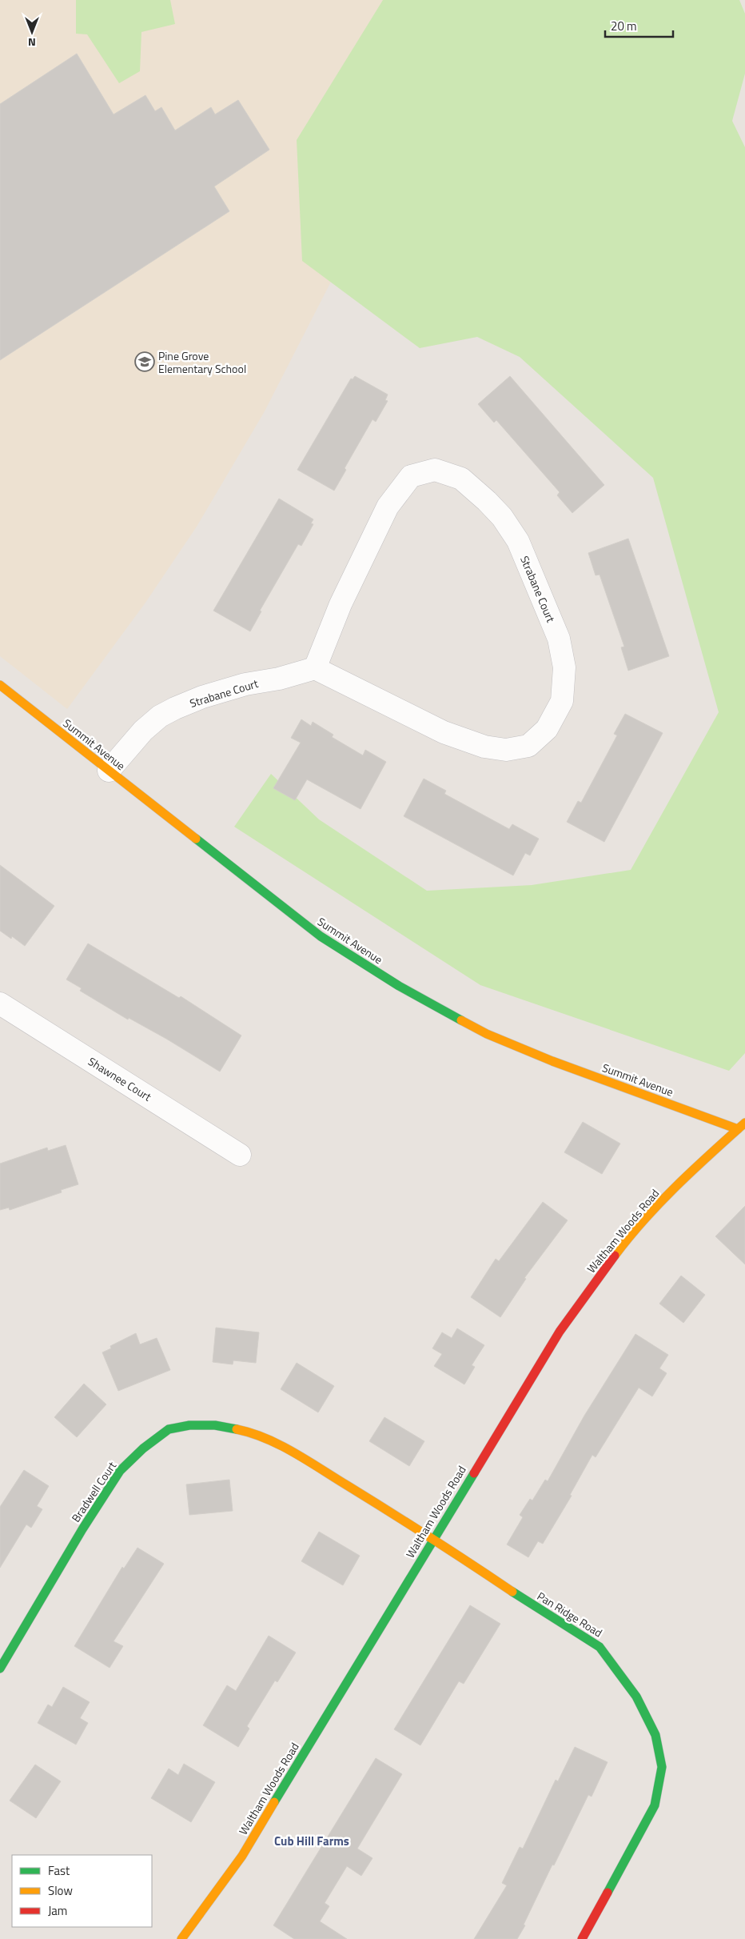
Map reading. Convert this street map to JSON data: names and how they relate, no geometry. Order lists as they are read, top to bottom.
{
  "streets": {
    "street": [
      "Strabane Court",
      "Summit Avenue",
      "Shawnee Court",
      "Waltham Woods Road",
      "Bradwell Court",
      "Pan Ridge Road"
    ]
  },
  "crossings": [
    ["Strabane Court", "Summit Avenue"],
    ["Summit Avenue", "Waltham Woods Road"],
    ["Waltham Woods Road", "Bradwell Court"],
    ["Waltham Woods Road", "Pan Ridge Road"],
    ["Bradwell Court", "Pan Ridge Road"]
  ],
  "districts": ["Cub Hill Farms"],
  "places": {
    "school or university": ["Pine Grove Elementary School"]
  },
  "legend": ["Fast", "Slow", "Jam"],
  "scale_bar": "20 m",
  "north": "bottom"
}
